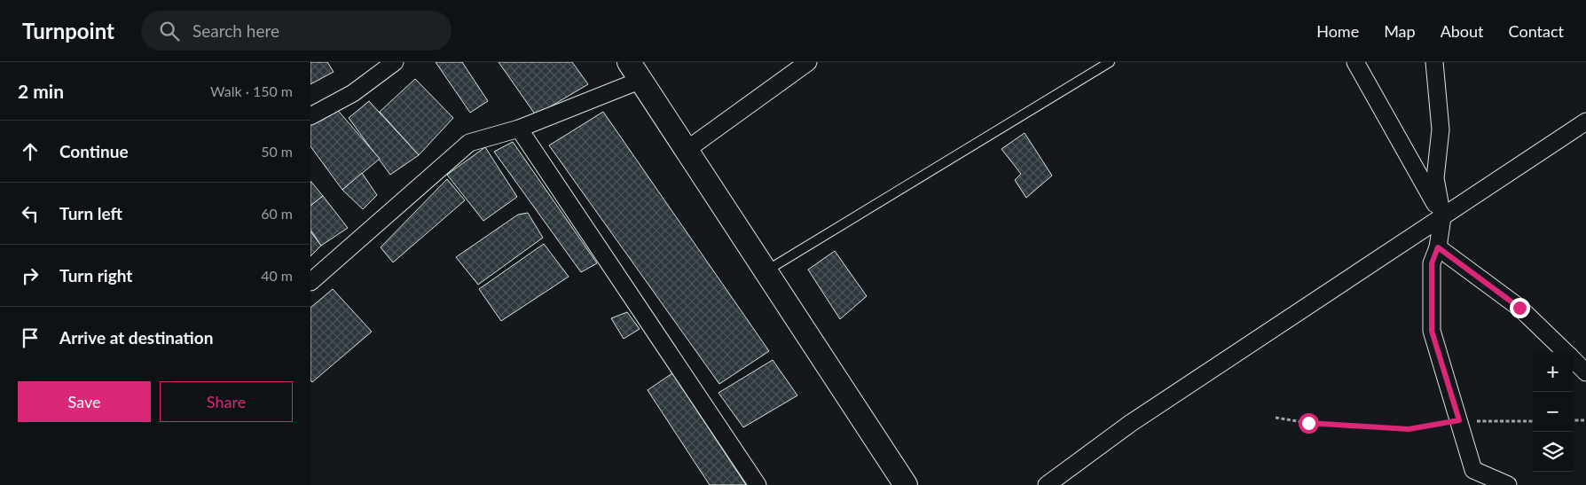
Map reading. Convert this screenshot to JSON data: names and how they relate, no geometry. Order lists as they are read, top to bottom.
{
  "page": {
    "header": "Turnpoint",
    "search": "Search here",
    "nav": [
      "Home",
      "Map",
      "About",
      "Contact"
    ],
    "heading": ["2 min", "Walk · 150 m"],
    "list": [
      ["Continue", "50 m"],
      ["Turn left", "60 m"],
      ["Turn right", "40 m"],
      "Arrive at destination"
    ],
    "map_buttons": ["+", "−"],
    "buttons": ["Save", "Share"]
  }
}
